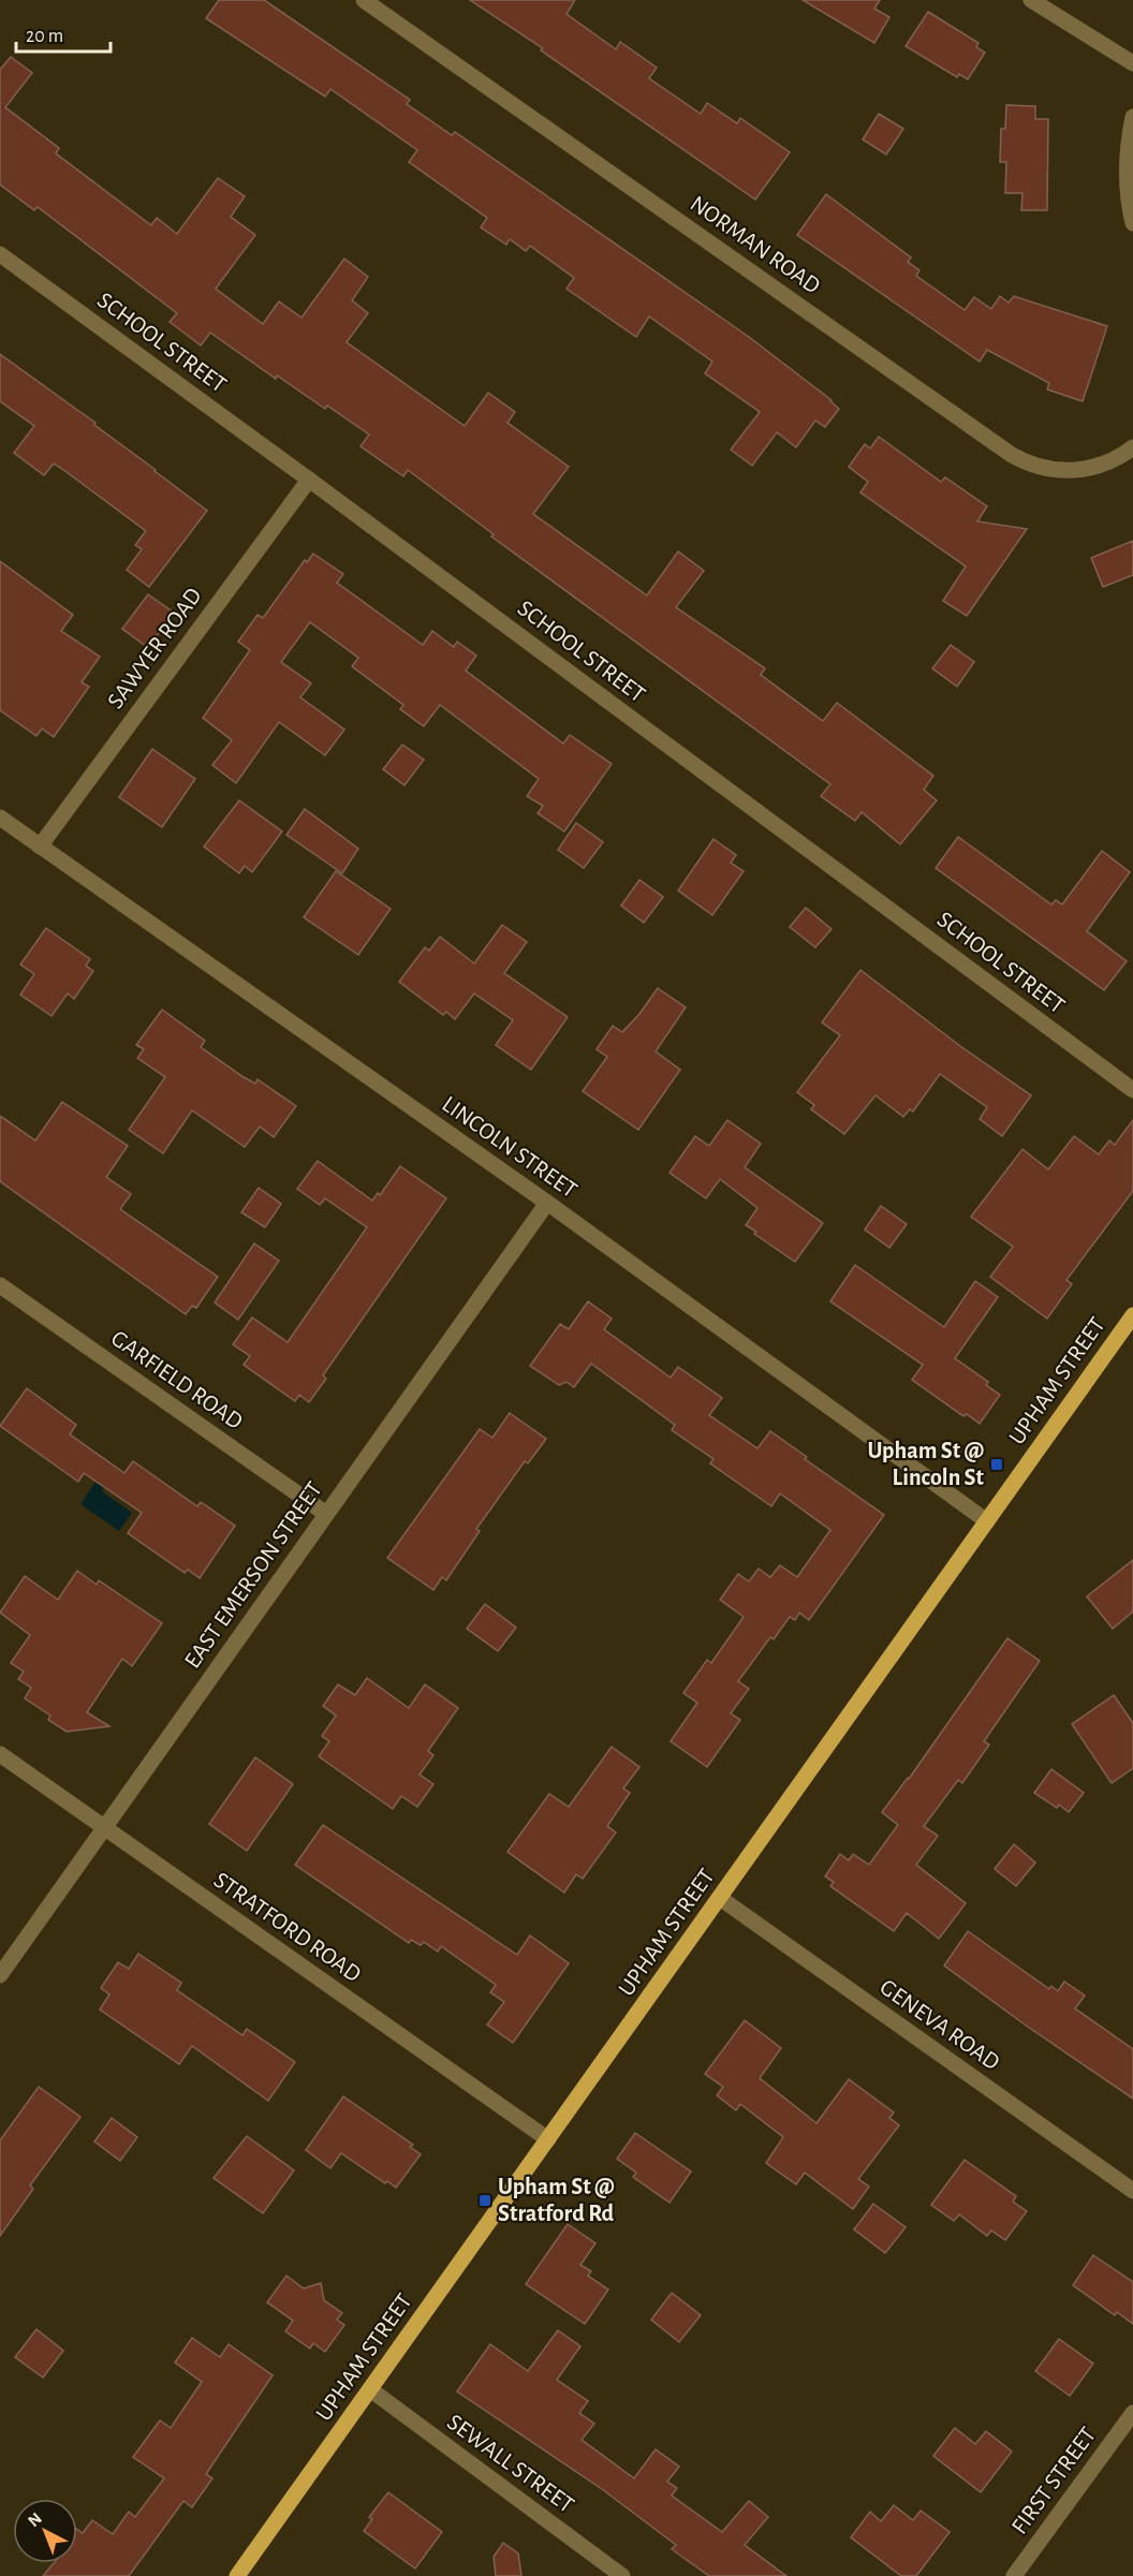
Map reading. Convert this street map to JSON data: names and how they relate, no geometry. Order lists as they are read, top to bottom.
{
  "streets": {
    "main road": ["UPHAM STREET"],
    "street": [
      "NORMAN ROAD",
      "SCHOOL STREET",
      "SAWYER ROAD",
      "LINCOLN STREET",
      "GARFIELD ROAD",
      "EAST EMERSON STREET",
      "STRATFORD ROAD",
      "GENEVA ROAD",
      "SEWALL STREET",
      "FIRST STREET"
    ]
  },
  "crossings": [
    ["SCHOOL STREET", "SAWYER ROAD"],
    ["SAWYER ROAD", "LINCOLN STREET"],
    ["LINCOLN STREET", "UPHAM STREET"],
    ["LINCOLN STREET", "EAST EMERSON STREET"],
    ["GARFIELD ROAD", "EAST EMERSON STREET"],
    ["UPHAM STREET", "STRATFORD ROAD"],
    ["UPHAM STREET", "GENEVA ROAD"],
    ["UPHAM STREET", "SEWALL STREET"],
    ["EAST EMERSON STREET", "STRATFORD ROAD"]
  ],
  "places": {
    "transit": ["Upham St @ Lincoln St", "Upham St @ Stratford Rd"]
  },
  "scale_bar": "20 m",
  "north": "top left"
}
